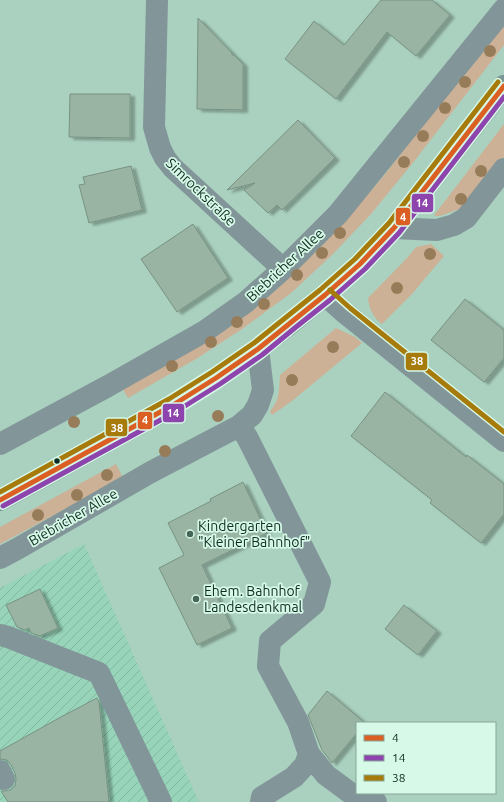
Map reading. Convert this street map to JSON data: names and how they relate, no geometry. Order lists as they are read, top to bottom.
{
  "streets": {
    "street": ["Simrockstraße", "Biebricher Allee"]
  },
  "crossings": [
    ["Simrockstraße", "Biebricher Allee"]
  ],
  "places": ["Kindergarten \"Kleiner Bahnhof\"", "Ehem. Bahnhof Landesdenkmal"],
  "lines": ["transit line 38", "transit line 4", "transit line 14"],
  "legend": ["4", "14", "38"]
}
